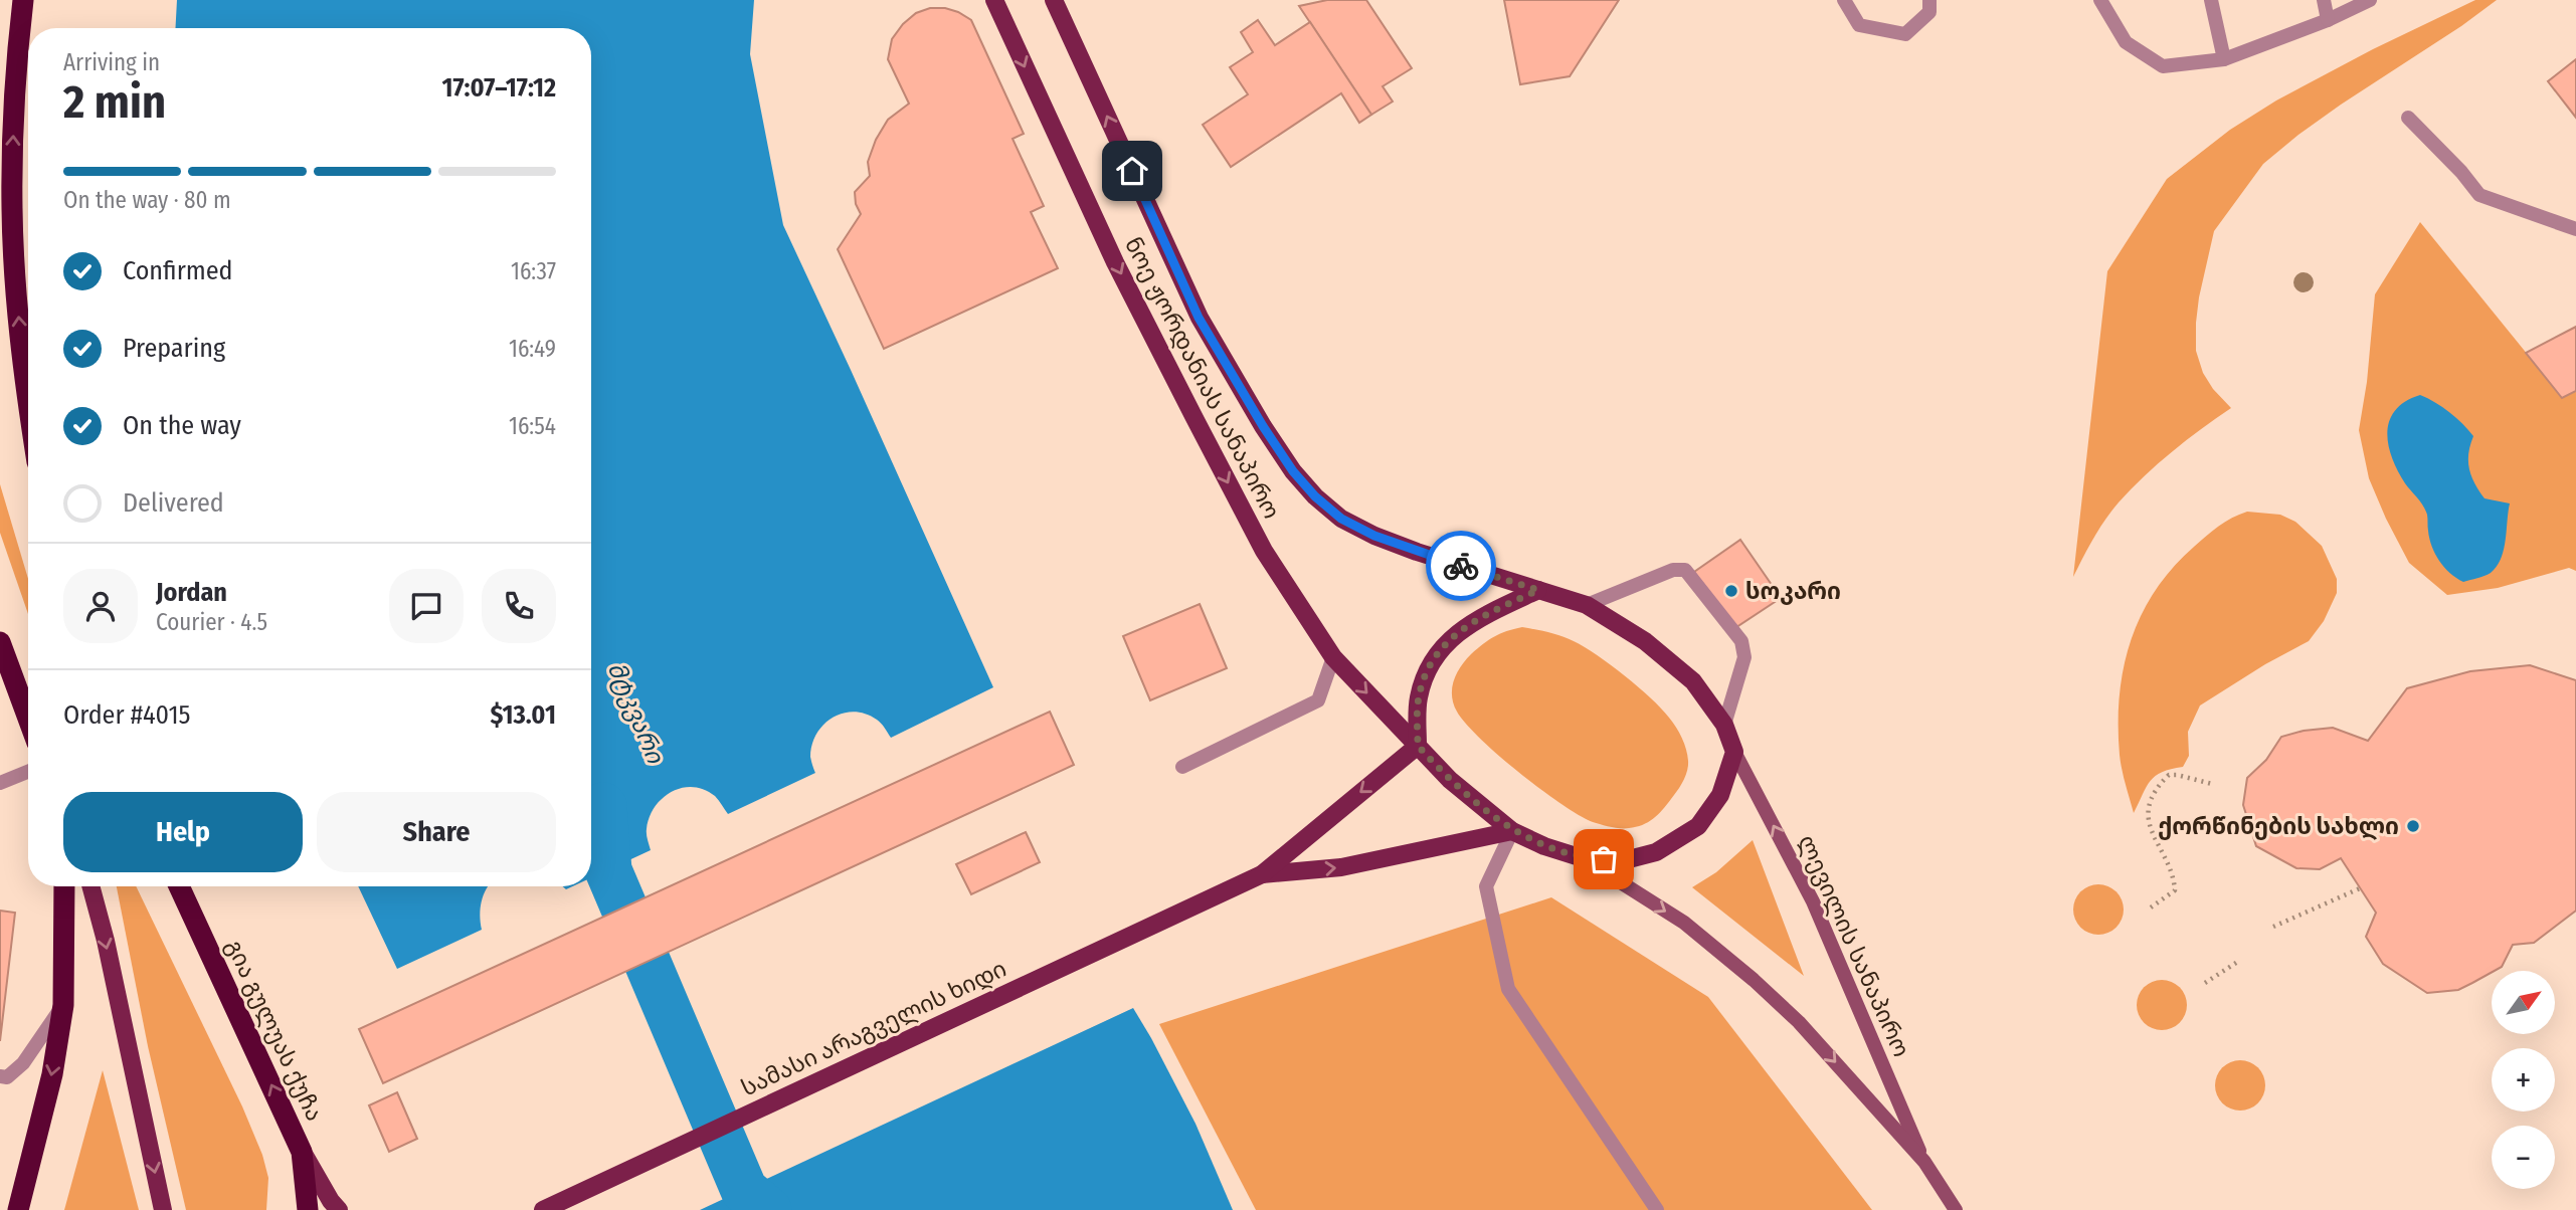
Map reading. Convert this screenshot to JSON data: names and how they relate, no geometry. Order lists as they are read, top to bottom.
{
  "streets": {
    "highway": ["გია გულუას ქუჩა"],
    "main road": ["ნოე ჟორდანიას სანაპირო", "ლევილის სანაპირო", "სამასი არაგველის ხიდი"]
  },
  "crossings": [
    ["ნოე ჟორდანიას სანაპირო", "ლევილის სანაპირო"]
  ],
  "one_way": ["გია გულუას ქუჩა"],
  "water": ["მტკვარი"],
  "places": ["სოკარი", "ქორწინების სახლი"],
  "north": "top right",
  "page": {
    "heading": ["2 min", "Arriving in", "17:07–17:12"],
    "panel": [
      "Jordan",
      "Courier · 4.5",
      "Order #4015",
      "$13.01"
    ],
    "bar": "On the way · 80 m",
    "list": [
      ["Confirmed", "16:37"],
      ["Preparing", "16:49"],
      ["On the way", "16:54"],
      "Delivered"
    ],
    "buttons": ["Help", "Share"],
    "map_buttons": ["+", "−"]
  }
}
